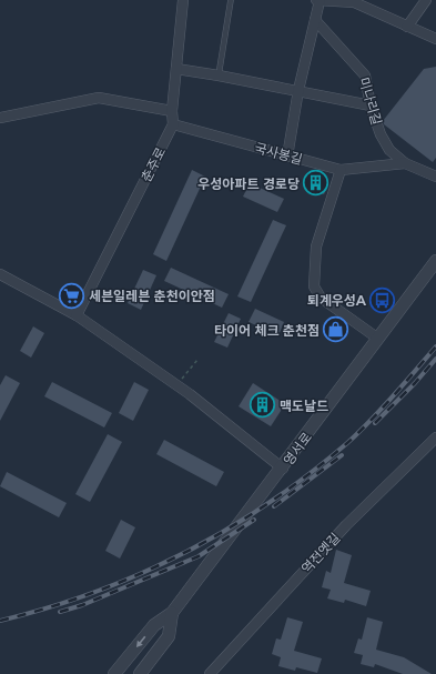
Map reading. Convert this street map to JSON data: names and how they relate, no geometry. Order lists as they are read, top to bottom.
{
  "streets": {
    "street": [
      "미나리길",
      "국사봉길",
      "춘주로",
      "영서로",
      "역전옛길"
    ]
  },
  "crossings": [
    ["미나리길", "국사봉길"],
    ["국사봉길", "춘주로"]
  ],
  "places": {
    "building": ["우성아파트 경로당", "맥도날드"],
    "supermarket": ["세븐일레븐 춘천이안점"],
    "bus stop": ["퇴계우성A"],
    "shop": ["타이어 체크 춘천점"]
  }
}
